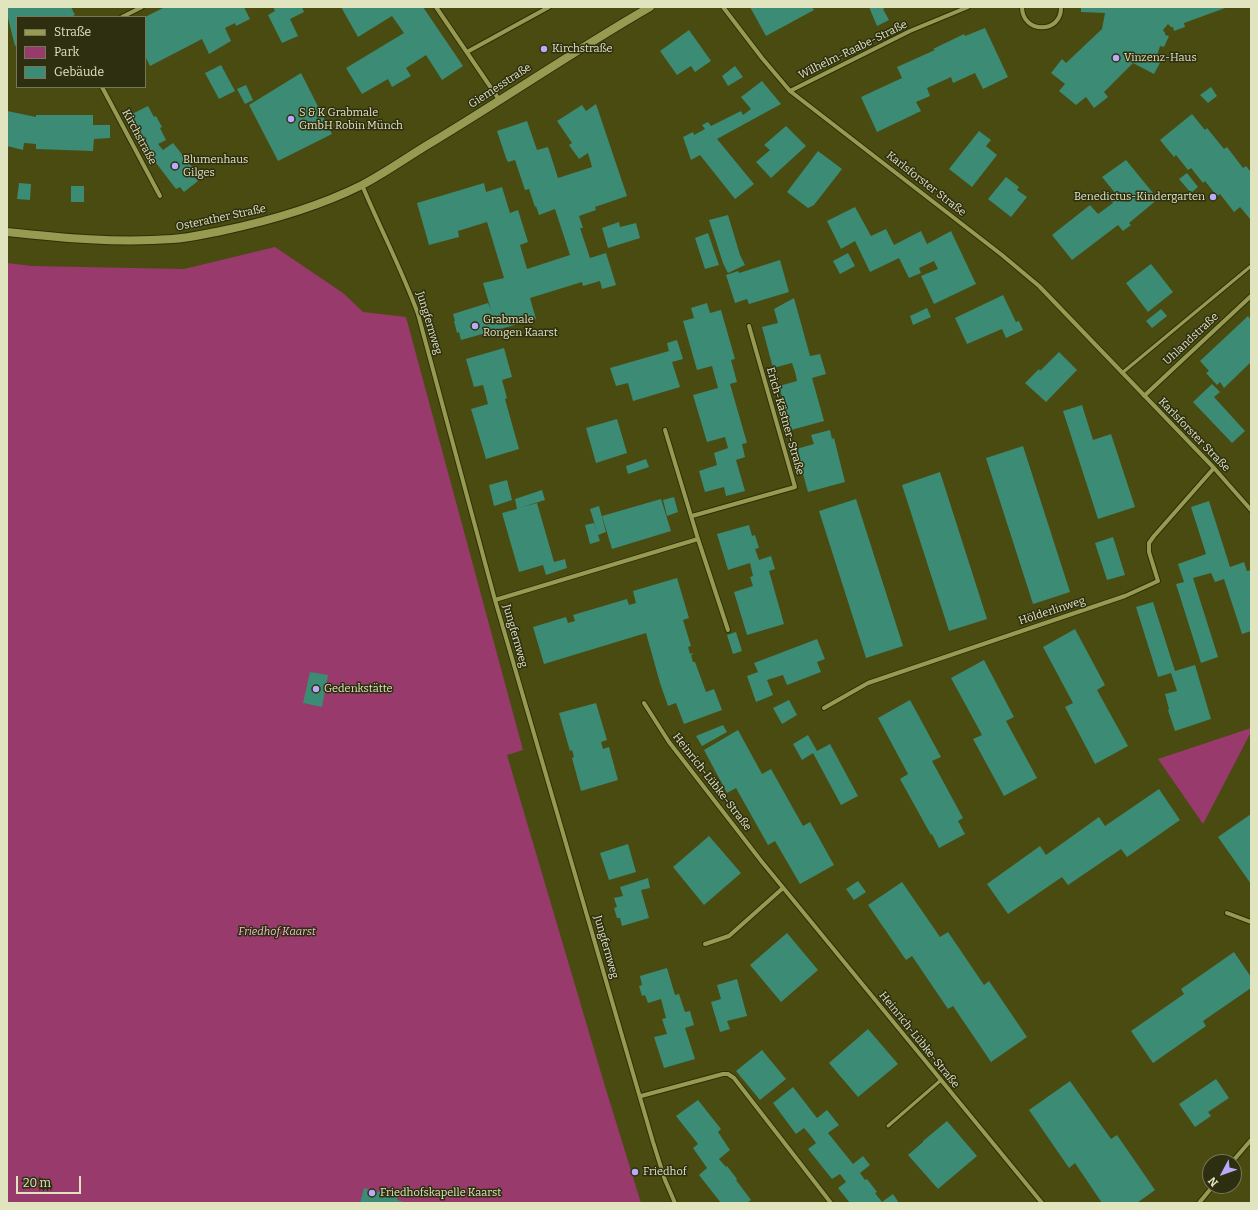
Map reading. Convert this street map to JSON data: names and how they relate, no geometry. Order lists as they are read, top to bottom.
{
  "streets": {
    "main road": ["Giemesstraße", "Osterather Straße"],
    "street": [
      "Wilhelm-Raabe-Straße",
      "Kirchstraße",
      "Karlsforster Straße",
      "Jungfernweg",
      "Uhlandstraße",
      "Erich-Kästner-Straße",
      "Hölderlinweg",
      "Heinrich-Lübke-Straße"
    ]
  },
  "crossings": [
    ["Wilhelm-Raabe-Straße", "Karlsforster Straße"],
    ["Giemesstraße", "Osterather Straße"],
    ["Giemesstraße", "Jungfernweg"],
    ["Karlsforster Straße", "Uhlandstraße"],
    ["Karlsforster Straße", "Hölderlinweg"],
    ["Osterather Straße", "Jungfernweg"]
  ],
  "parks": ["Friedhof Kaarst"],
  "places": [
    "Kirchstraße",
    "Vinzenz-Haus",
    "S & K Grabmale GmbH Robin Münch",
    "Blumenhaus Gilges",
    "Benedictus-Kindergarten",
    "Grabmale Rongen Kaarst",
    "Gedenkstätte",
    "Friedhof",
    "Friedhofskapelle Kaarst"
  ],
  "legend": ["Straße", "Park", "Gebäude"],
  "scale_bar": "20 m",
  "north": "bottom left"
}
